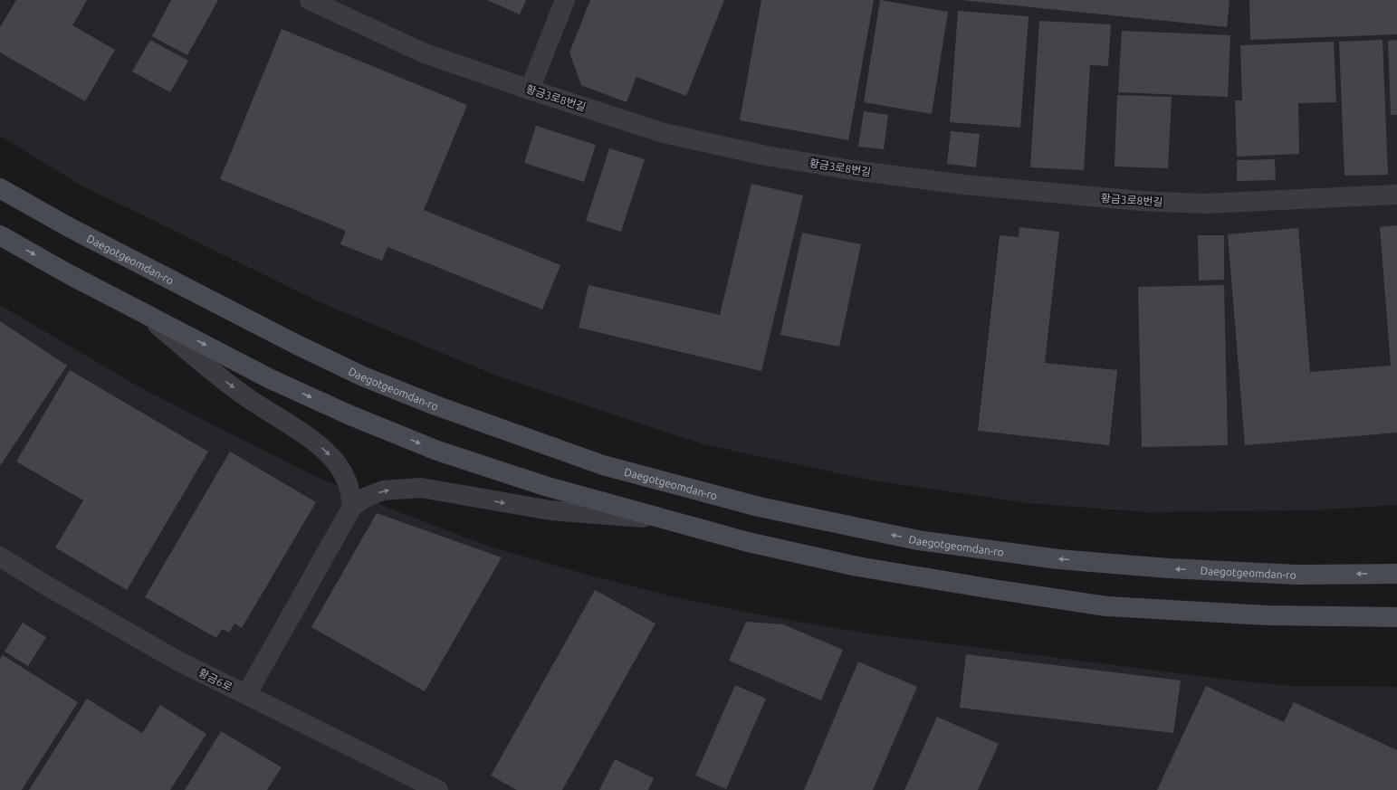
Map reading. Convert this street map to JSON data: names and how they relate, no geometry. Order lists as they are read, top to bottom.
{
  "streets": {
    "main road": ["Daegotgeomdan-ro"],
    "street": ["황금3로8번길", "황금6로"]
  }
}
